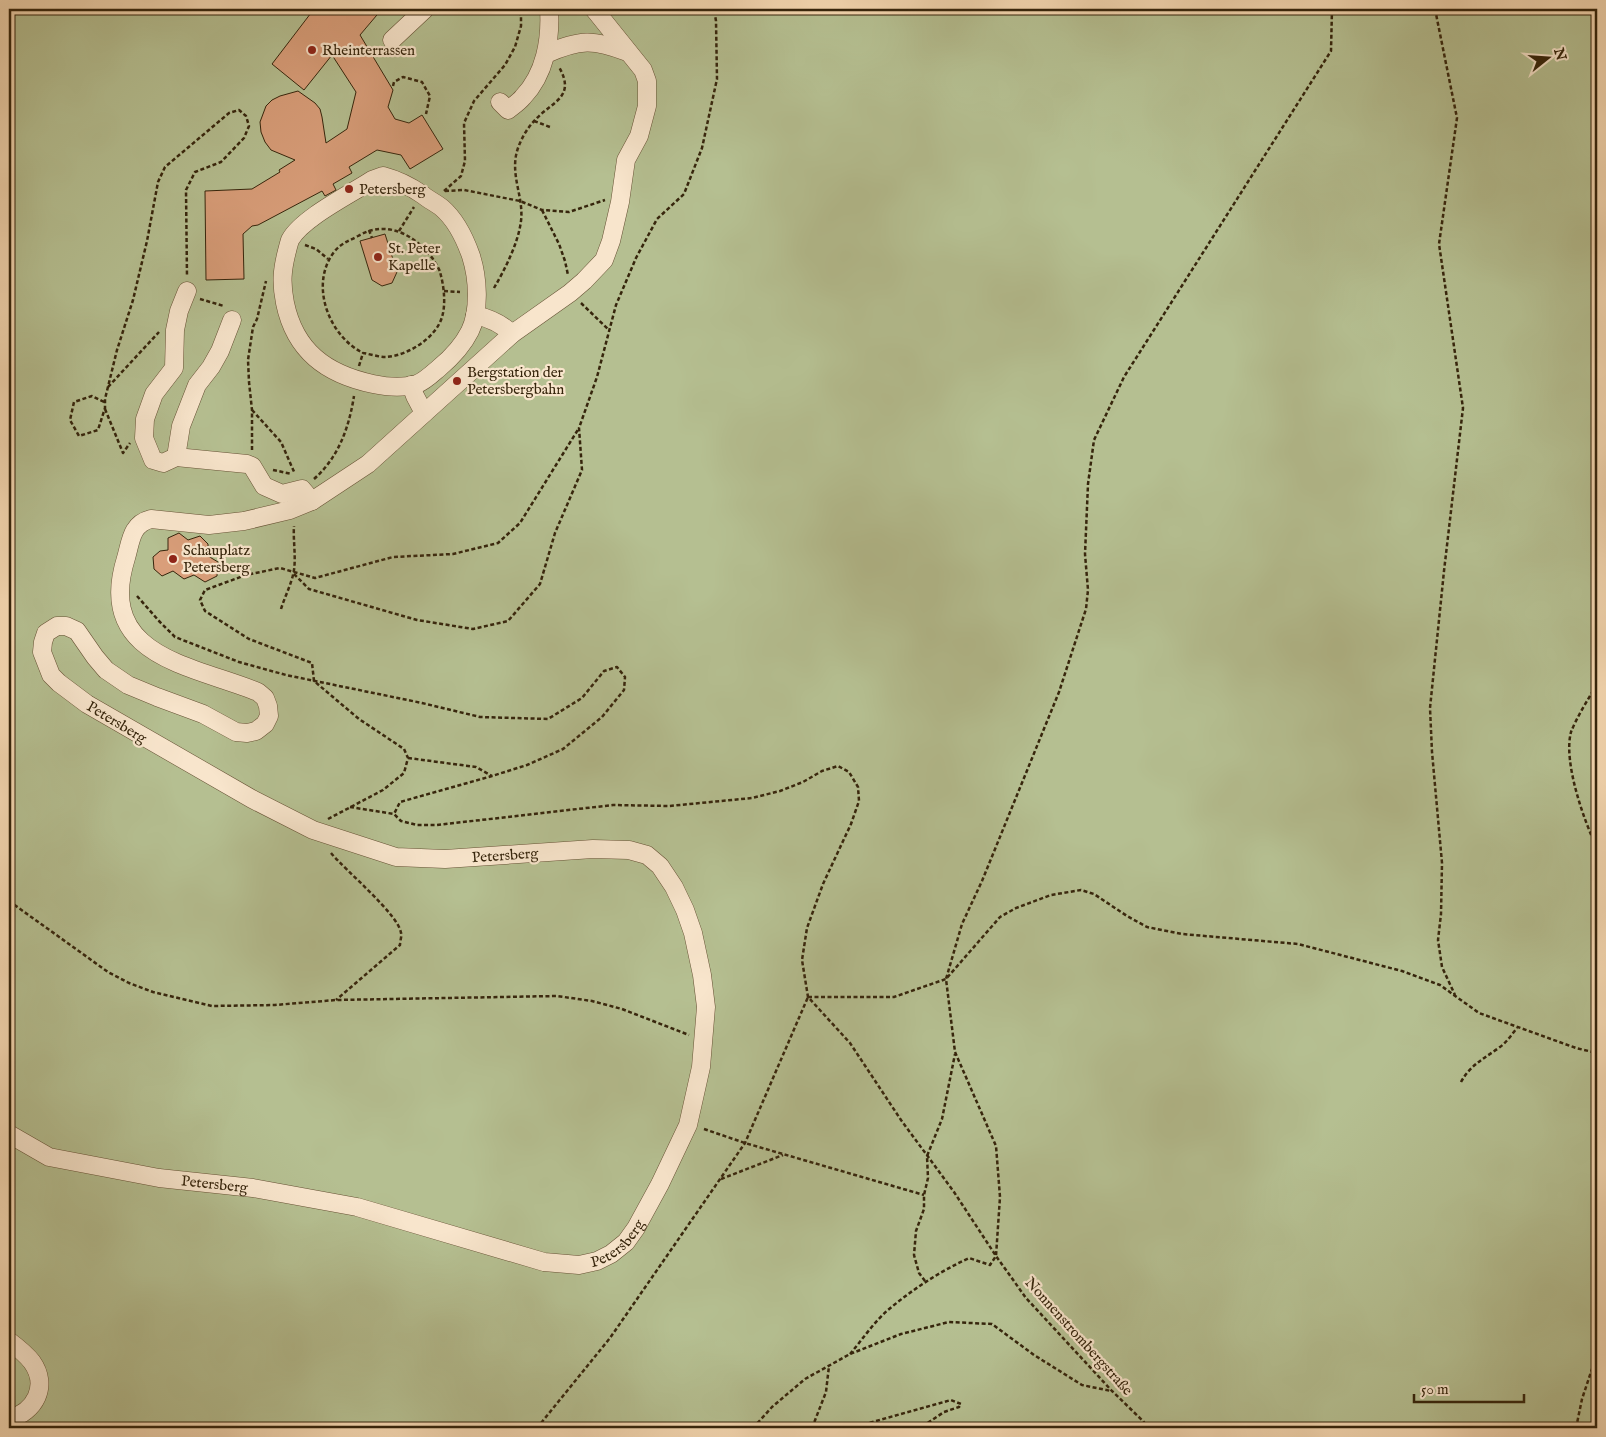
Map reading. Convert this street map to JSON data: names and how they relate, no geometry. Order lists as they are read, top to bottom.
{
  "streets": {
    "street": ["Petersberg"],
    "path": ["Nonnenstrombergstraße"]
  },
  "places": [
    "Rheinterrassen",
    "Petersberg",
    "St. Peter Kapelle",
    "Bergstation der Petersbergbahn",
    "Schauplatz Petersberg"
  ],
  "scale_bar": "50 m",
  "north": "right"
}
